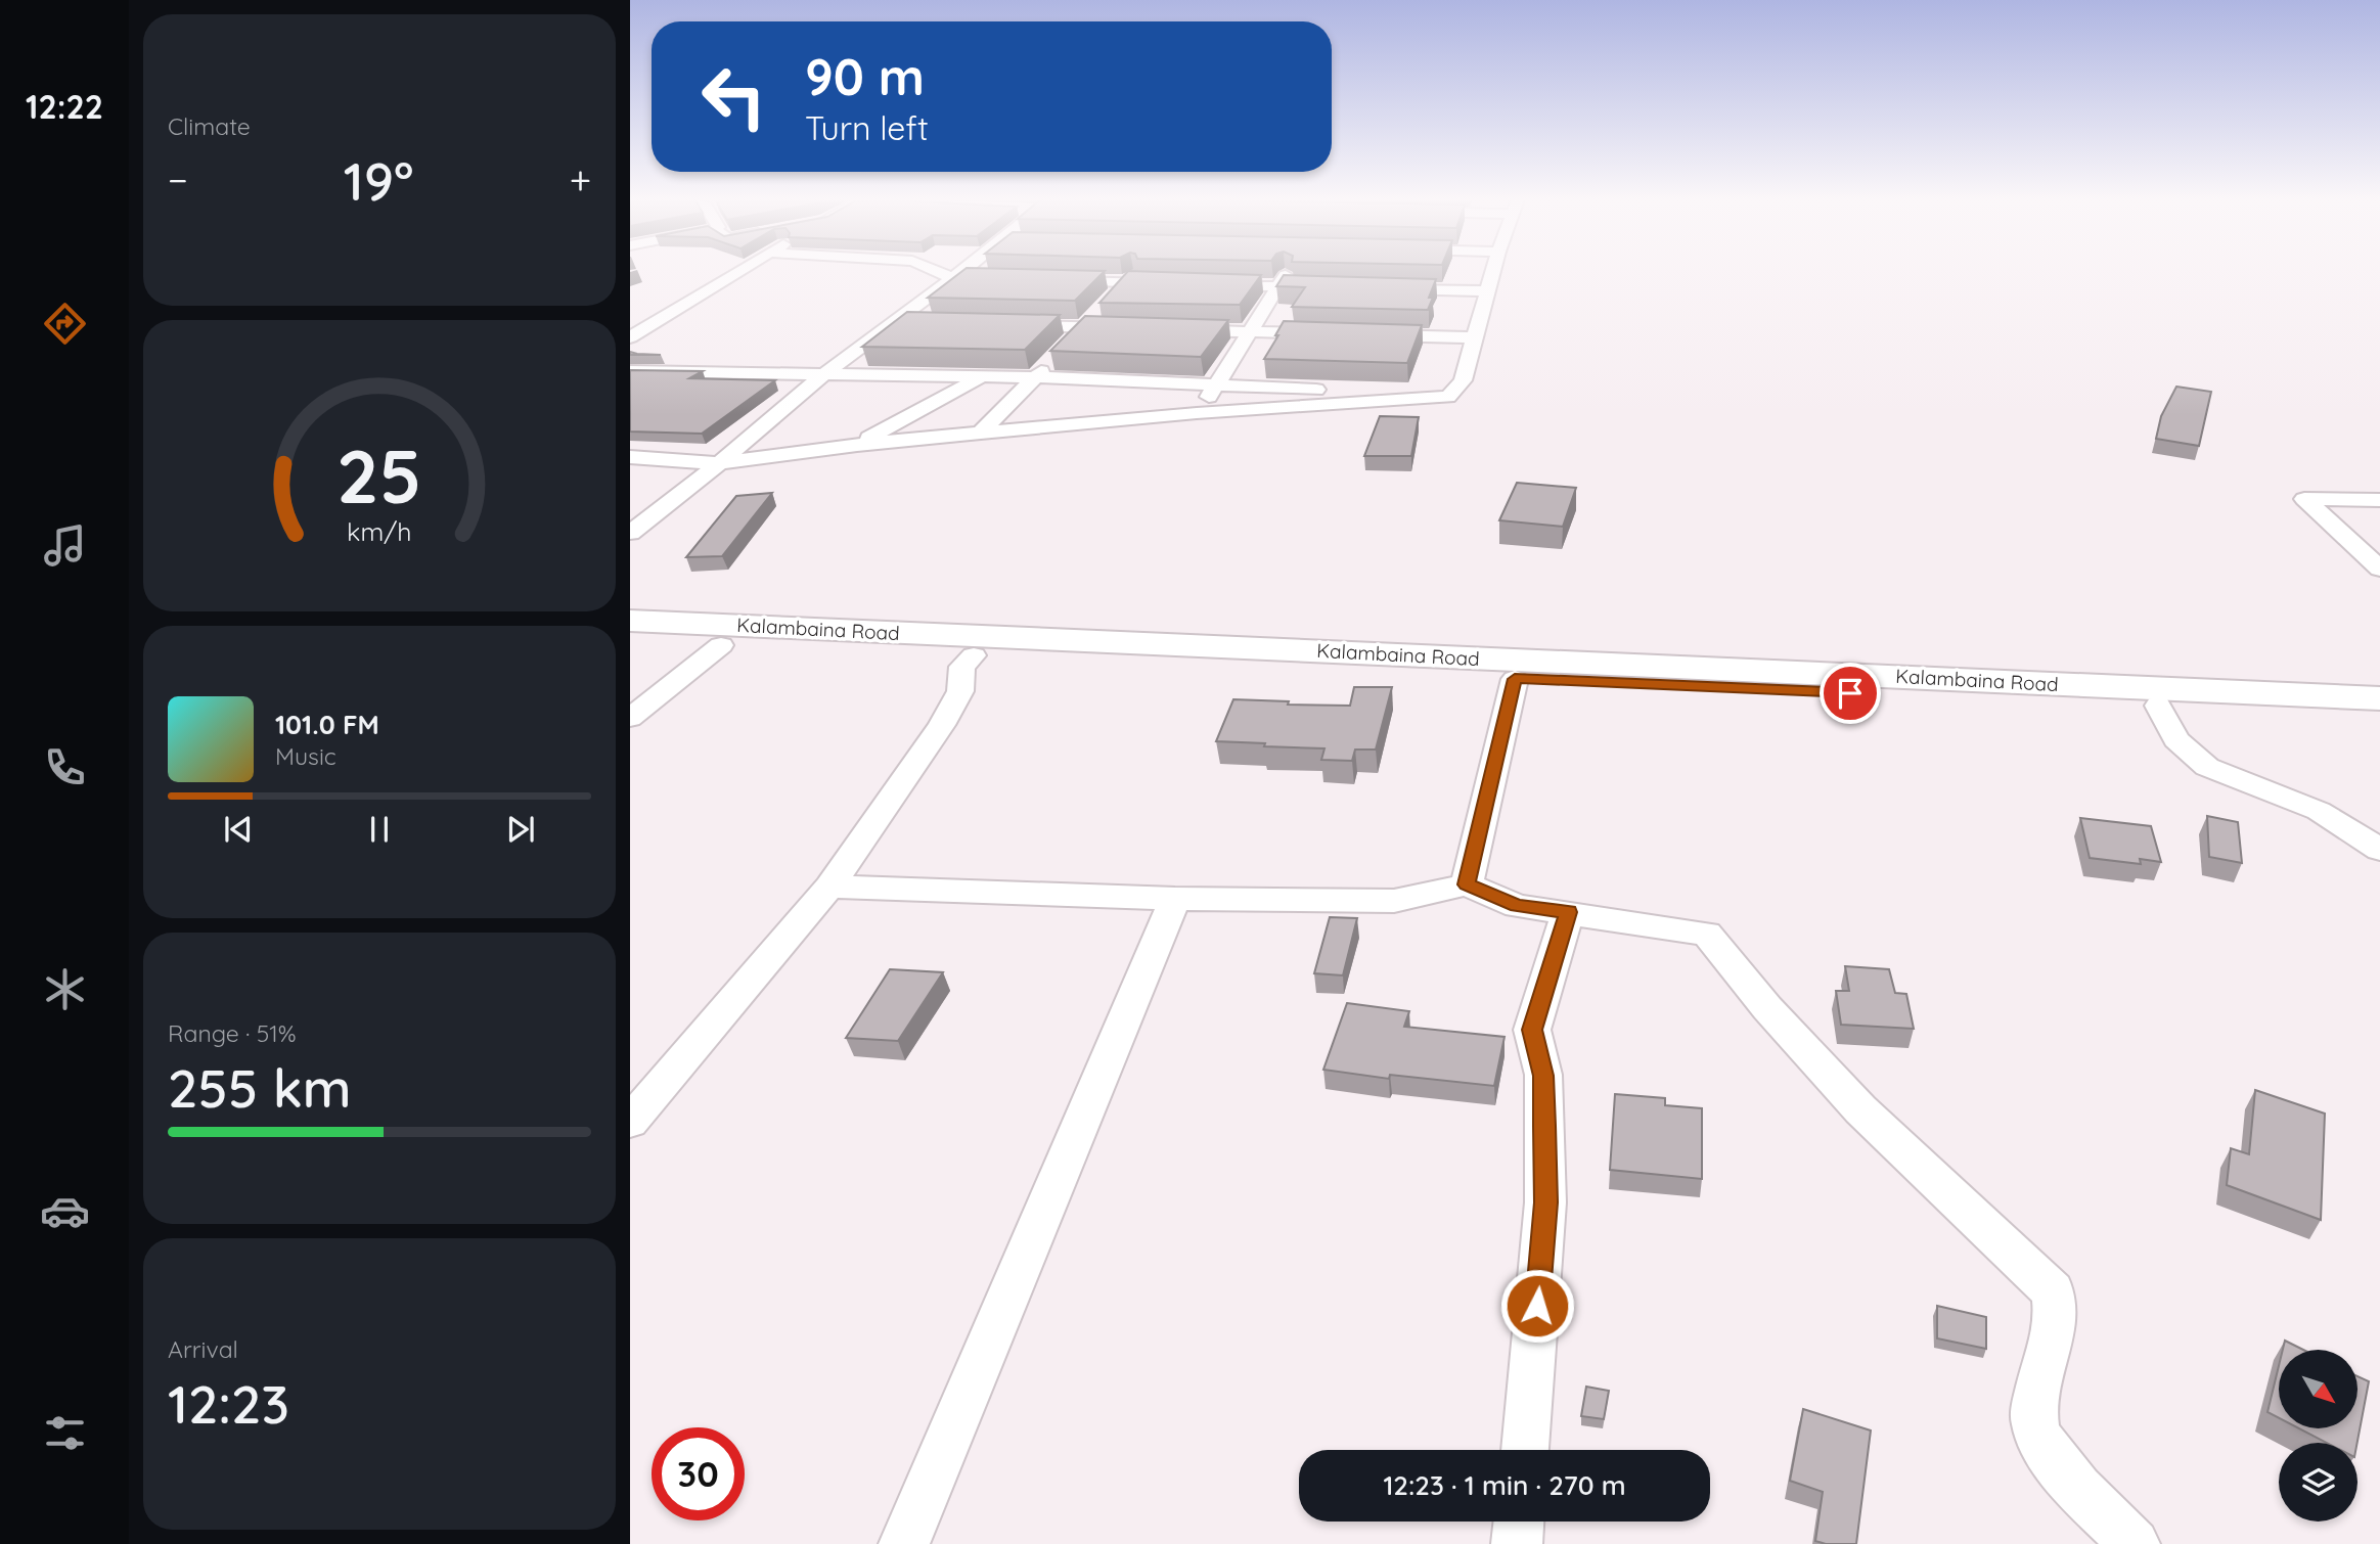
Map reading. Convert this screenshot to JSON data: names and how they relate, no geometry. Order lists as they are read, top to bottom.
{
  "streets": {
    "main road": ["Kalambaina Road"]
  },
  "north": "bottom right",
  "page": {
    "tabs": "12:22",
    "tile": [
      "Climate",
      ["Range · 51%", "255 km"],
      ["Arrival", "12:23"]
    ],
    "turn": ["90 m", "Turn left"],
    "heat": ["−", "19°", "+"],
    "song": ["101.0 FM", "Music"],
    "limit": "30",
    "trip": "12:23 · 1 min · 270 m",
    "gauge": ["25", "km/h"]
  }
}
